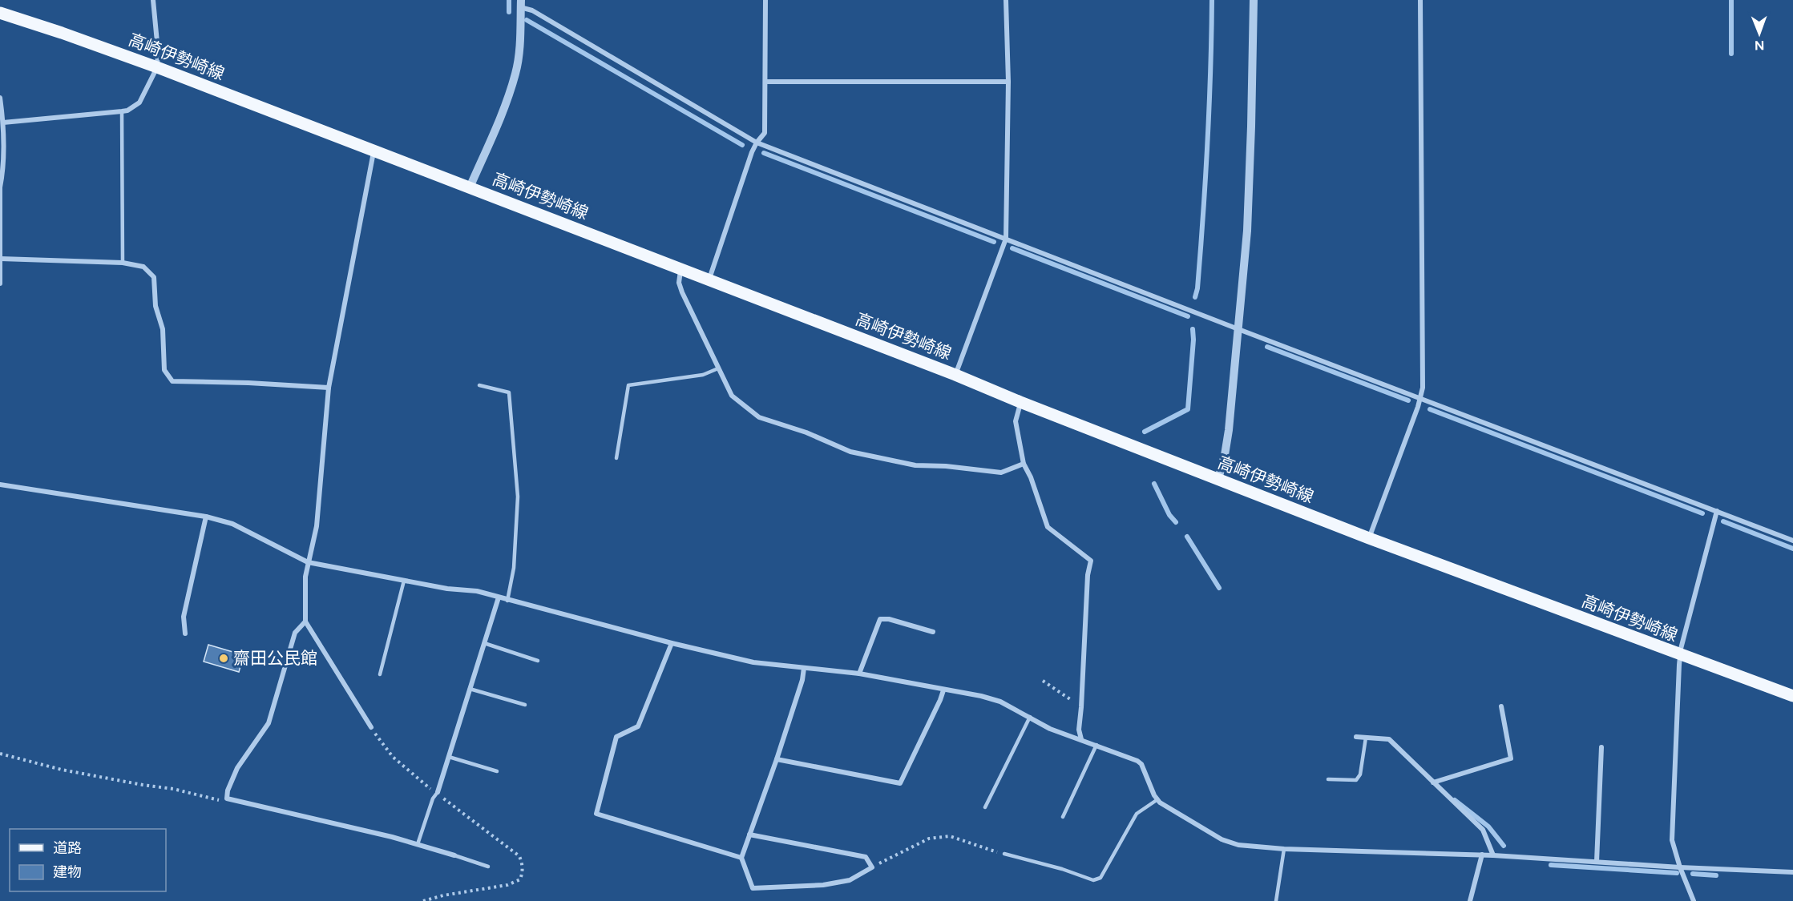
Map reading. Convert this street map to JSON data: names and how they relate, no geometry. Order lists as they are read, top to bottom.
{
  "streets": {
    "main road": ["高崎伊勢崎線"]
  },
  "places": ["齋田公民館"],
  "legend": ["道路", "建物"],
  "north": "bottom"
}
